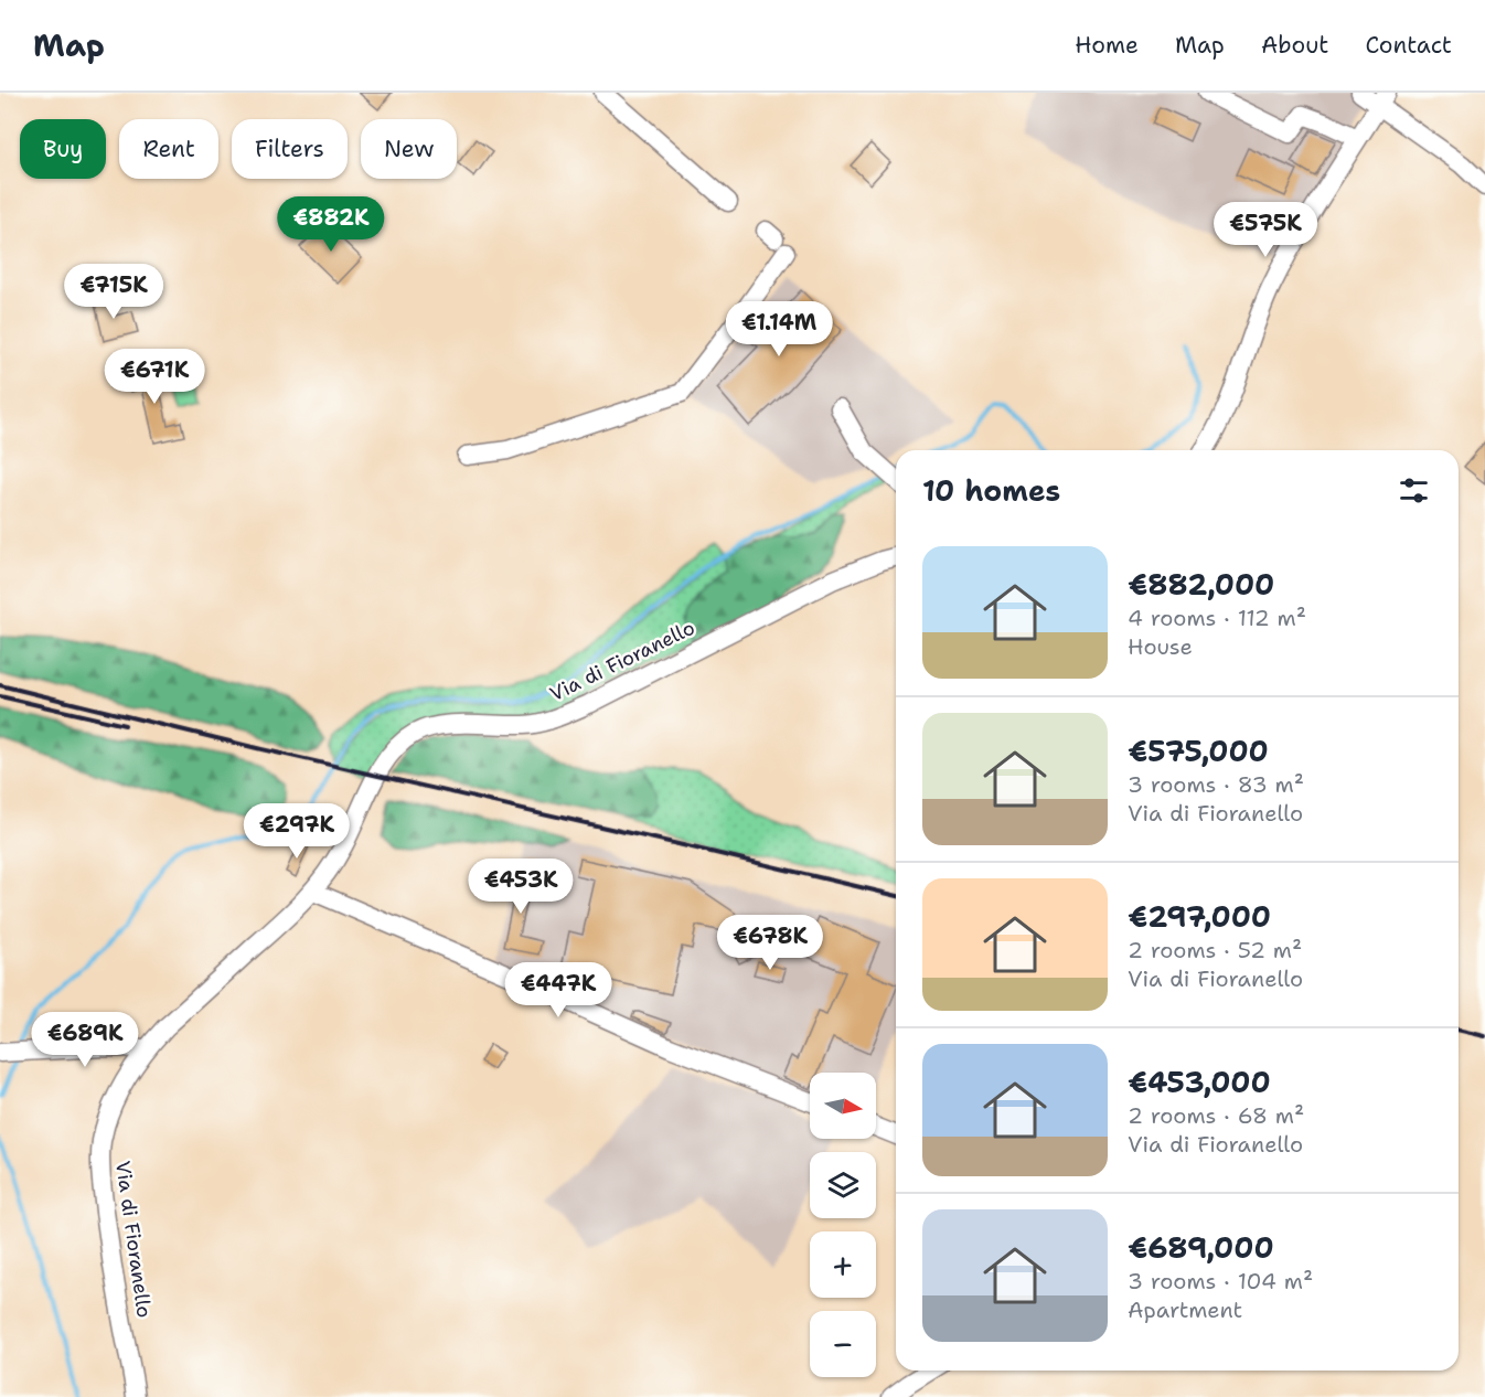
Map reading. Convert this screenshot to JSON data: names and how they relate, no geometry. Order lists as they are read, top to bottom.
{
  "streets": {
    "street": ["Via di Fioranello"]
  },
  "north": "right",
  "page": {
    "header": "Map",
    "nav": [
      "Home",
      "Map",
      "About",
      "Contact"
    ],
    "chip": [
      "Buy",
      "Rent",
      "Filters",
      "New"
    ],
    "price": [
      "€882K",
      "€575K",
      "€715K",
      "€1.14M",
      "€671K",
      "€297K",
      "€453K",
      "€678K",
      "€447K",
      "€689K"
    ],
    "heading": "10 homes",
    "list": [
      {
        "name": "€882,000",
        "note": "4 rooms · 112 m² · House"
      },
      {
        "name": "€575,000",
        "note": "3 rooms · 83 m² · Via di Fioranello"
      },
      {
        "name": "€297,000",
        "note": "2 rooms · 52 m² · Via di Fioranello"
      },
      {
        "name": "€453,000",
        "note": "2 rooms · 68 m² · Via di Fioranello"
      },
      {
        "name": "€689,000",
        "note": "3 rooms · 104 m² · Apartment"
      }
    ],
    "map_buttons": ["+", "−"]
  }
}
